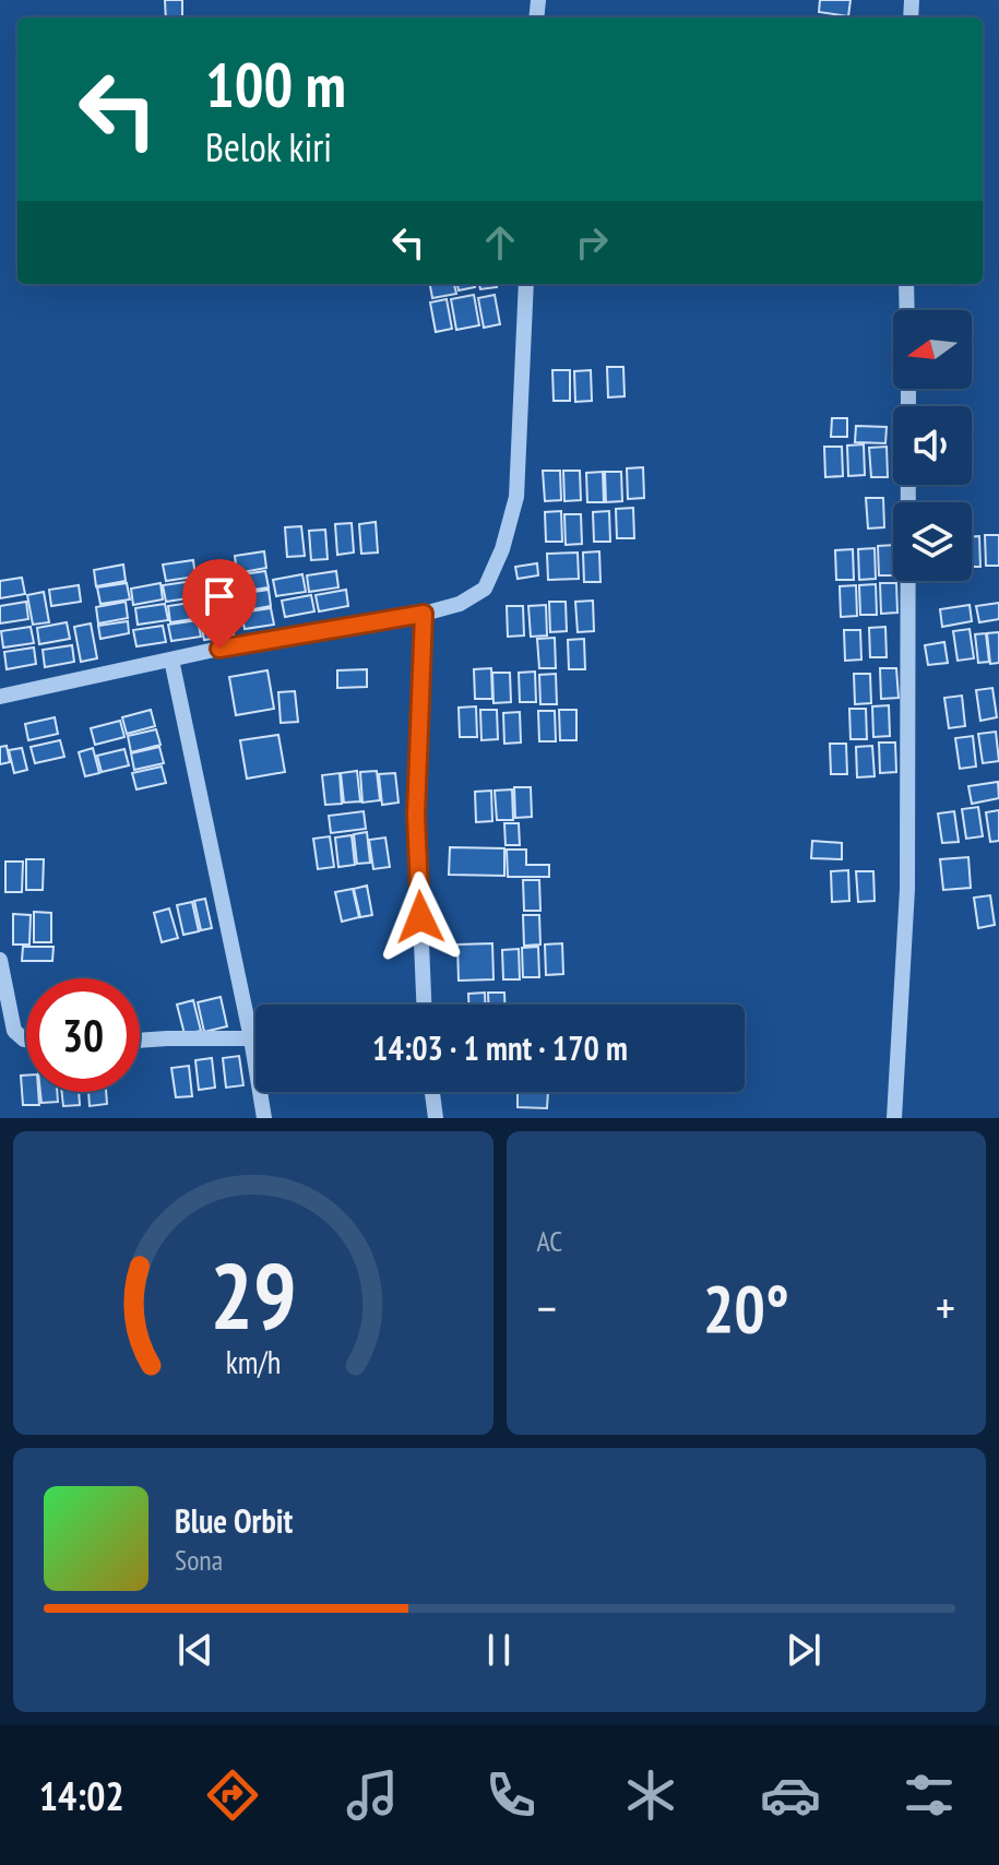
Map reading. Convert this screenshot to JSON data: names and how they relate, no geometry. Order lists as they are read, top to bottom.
{
  "north": "left",
  "page": {
    "turn": ["100 m", "Belok kiri"],
    "limit": "30",
    "trip": "14:03 · 1 mnt · 170 m",
    "tile": "AC",
    "heat": ["−", "20°", "+"],
    "song": ["Blue Orbit", "Sona"],
    "tabs": "14:02",
    "gauge": ["29", "km/h"]
  }
}
